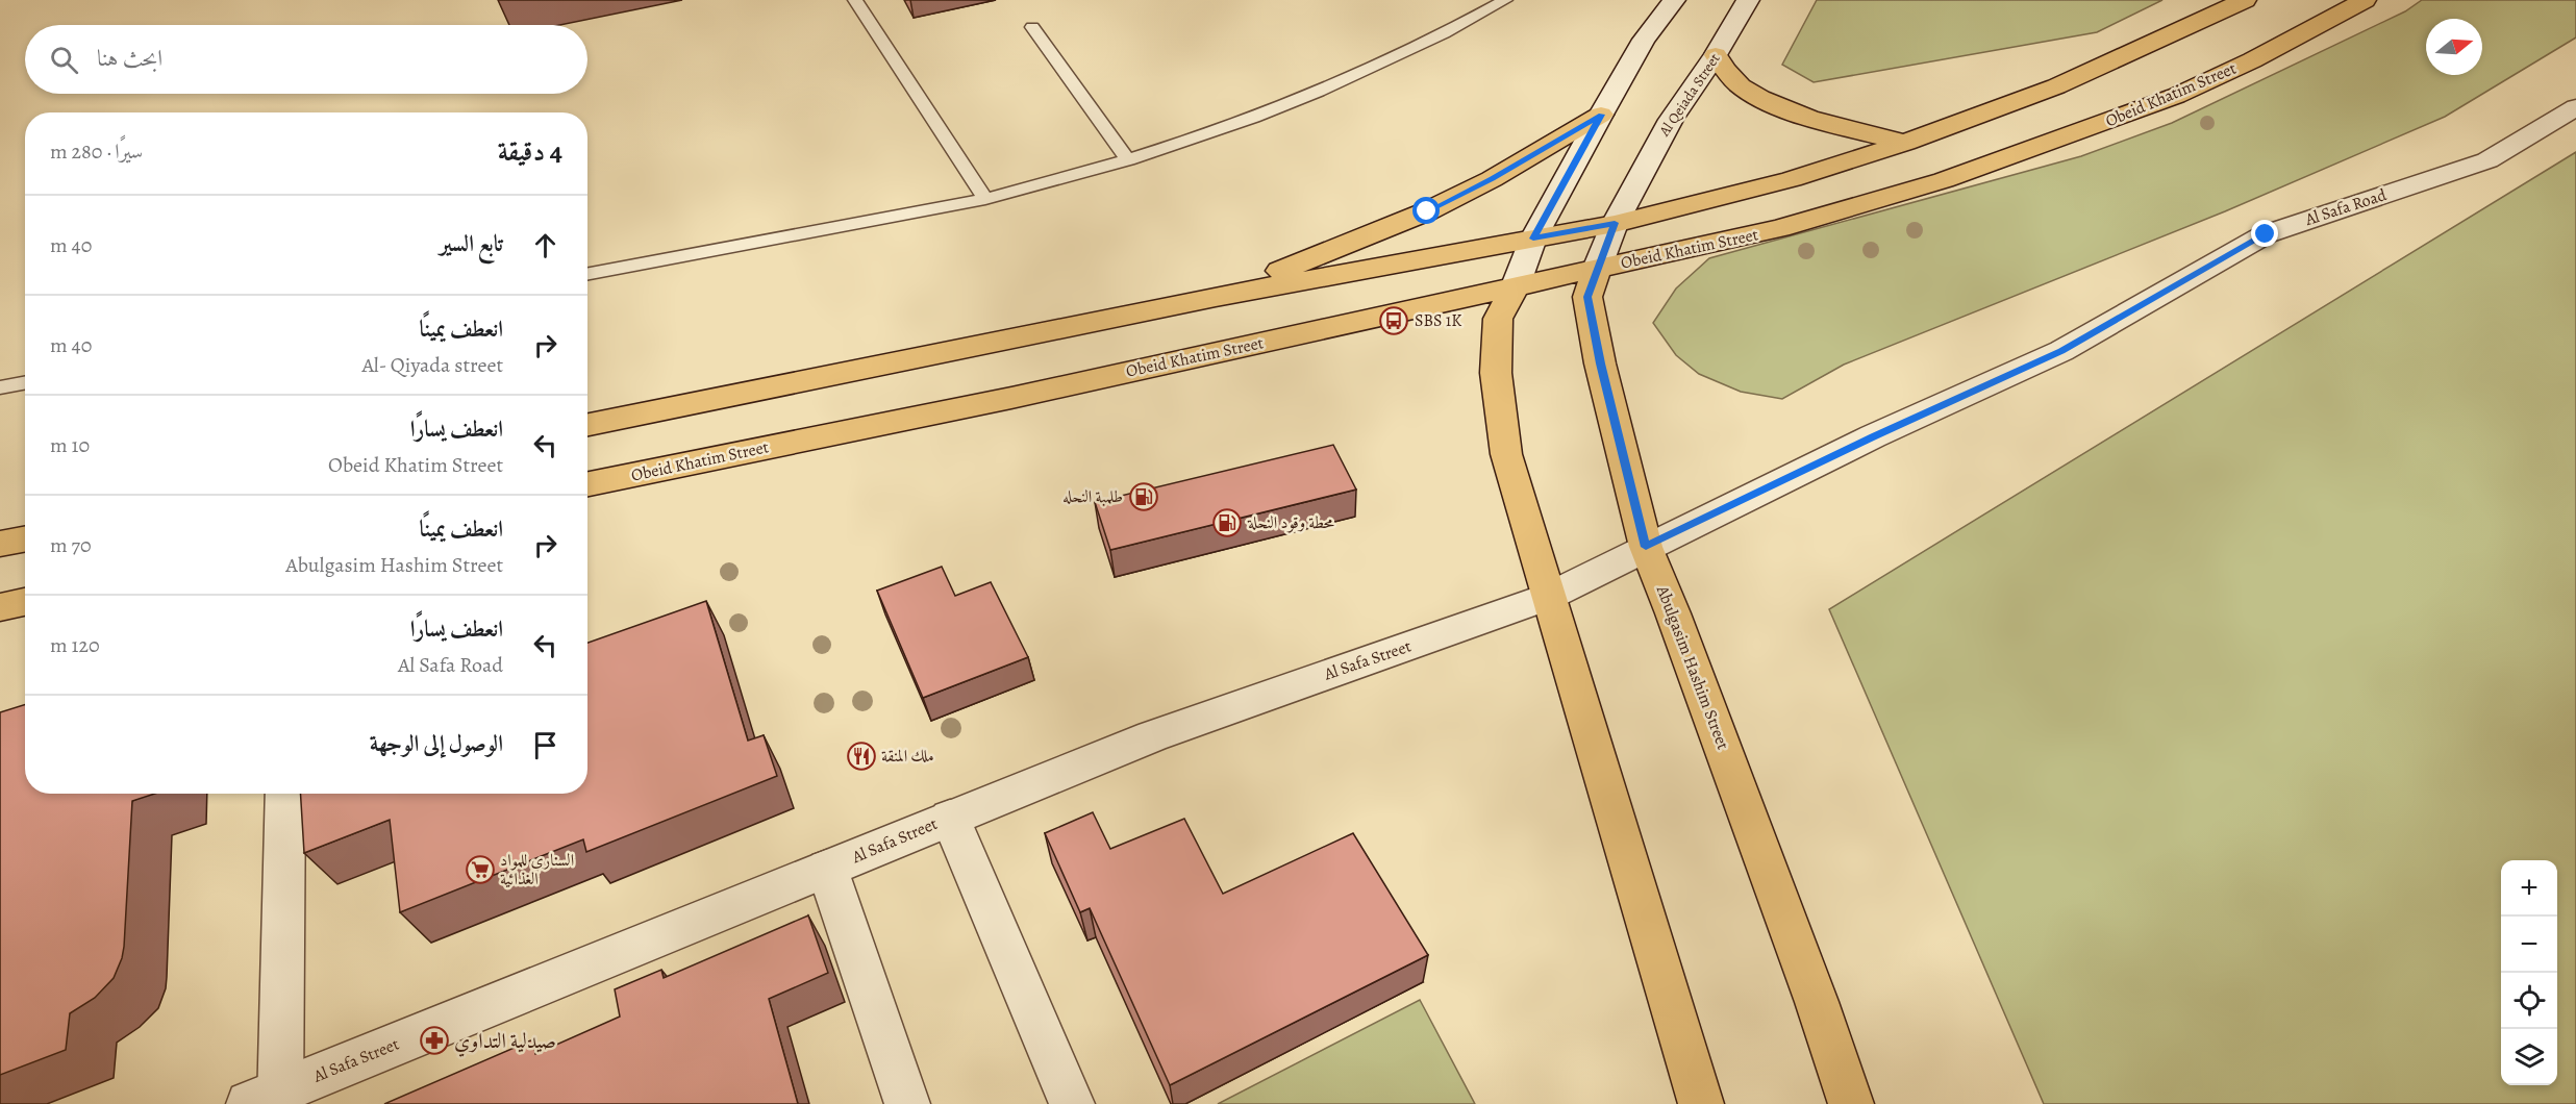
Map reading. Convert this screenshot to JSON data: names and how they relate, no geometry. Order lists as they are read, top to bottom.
{
  "streets": {
    "main road": ["Obeid Khatim Street", "Abulgasim Hashim Street"],
    "street": ["Al Qeiada Street", "Al Safa Road", "Al Safa Street"]
  },
  "crossings": [
    ["Al Qeiada Street", "Abulgasim Hashim Street"],
    ["Obeid Khatim Street", "Abulgasim Hashim Street"],
    ["Al Safa Road", "Al Safa Street"],
    ["Al Safa Road", "Abulgasim Hashim Street"]
  ],
  "places": {
    "bus stop": ["SBS 1K"],
    "fuel station": ["طلمبة النحله", "محطة وقود النحلة"],
    "restaurant": ["ملك المنقة"],
    "supermarket": ["السناري للمواد الغذائية"],
    "pharmacy": ["صيدلية التداوي"]
  },
  "north": "right",
  "page": {
    "search": "ابحث هنا",
    "heading": ["4 دقيقة", "سيرًا · 280 m"],
    "list": [
      ["تابع السير", "40 m"],
      ["انعطف يمينًا", "Al- Qiyada street", "40 m"],
      ["انعطف يسارًا", "Obeid Khatim Street", "10 m"],
      ["انعطف يمينًا", "Abulgasim Hashim Street", "70 m"],
      ["انعطف يسارًا", "Al Safa Road", "120 m"],
      "الوصول إلى الوجهة"
    ],
    "map_buttons": ["+", "−"]
  }
}
